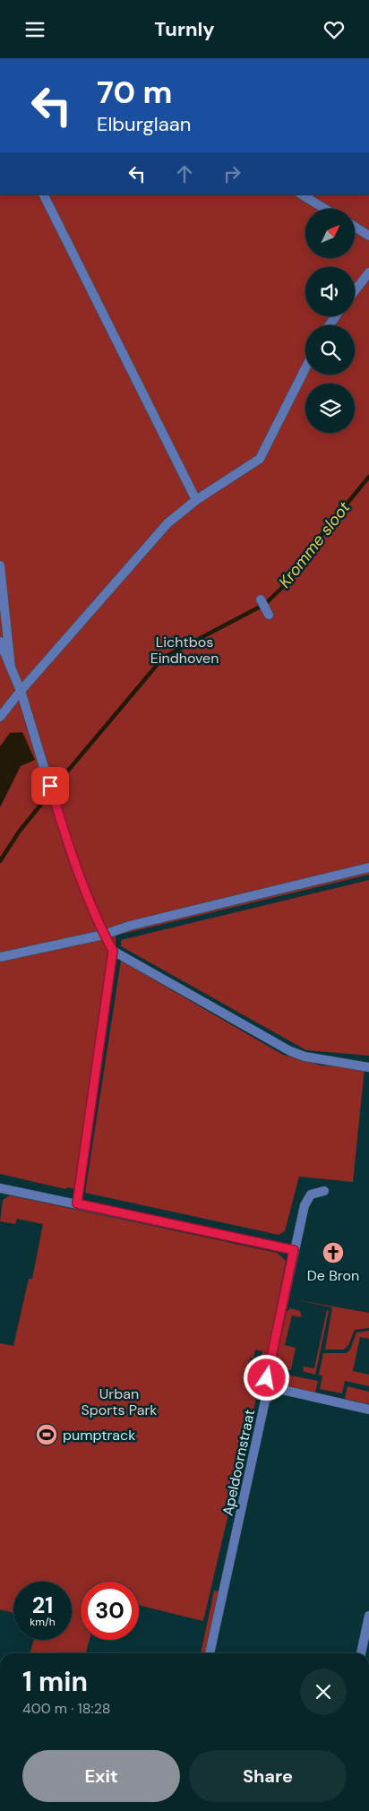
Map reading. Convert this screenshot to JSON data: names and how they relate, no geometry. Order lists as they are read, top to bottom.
{
  "streets": {
    "street": ["Apeldoornstraat"]
  },
  "water": ["Kromme sloot"],
  "parks": ["Lichtbos Eindhoven", "Urban Sports Park"],
  "places": {
    "church": ["De Bron"],
    "sports": ["pumptrack"]
  },
  "north": "top right",
  "page": {
    "header": "Turnly",
    "turn": ["70 m", "Elburglaan"],
    "speed": "21 km/h",
    "limit": "30",
    "heading": ["1 min", "400 m · 18:28"],
    "buttons": ["Exit", "Share"]
  }
}
